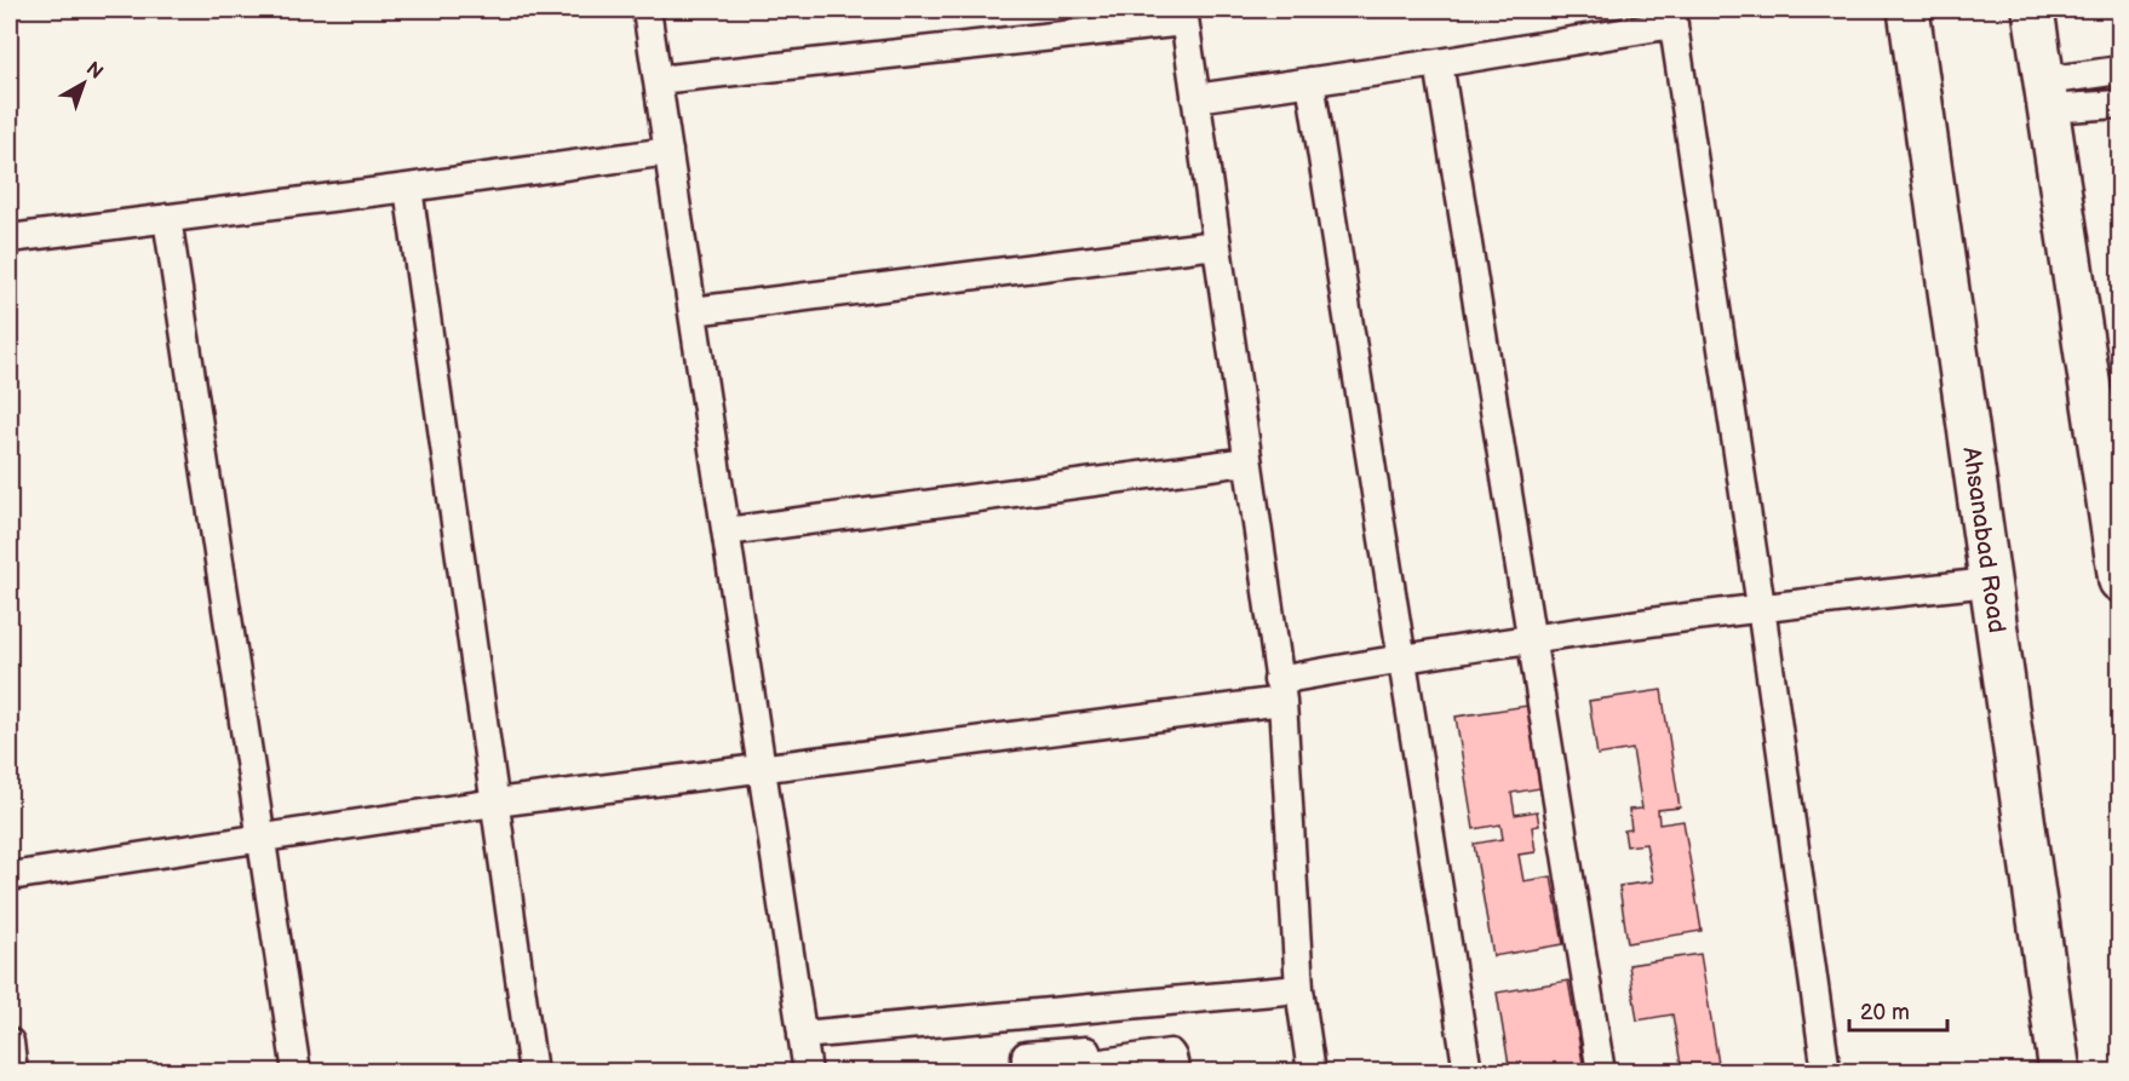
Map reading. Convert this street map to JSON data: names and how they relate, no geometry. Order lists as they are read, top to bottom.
{
  "streets": {
    "main road": ["Ahsanabad Road"]
  },
  "scale_bar": "20 m",
  "north": "top right"
}
